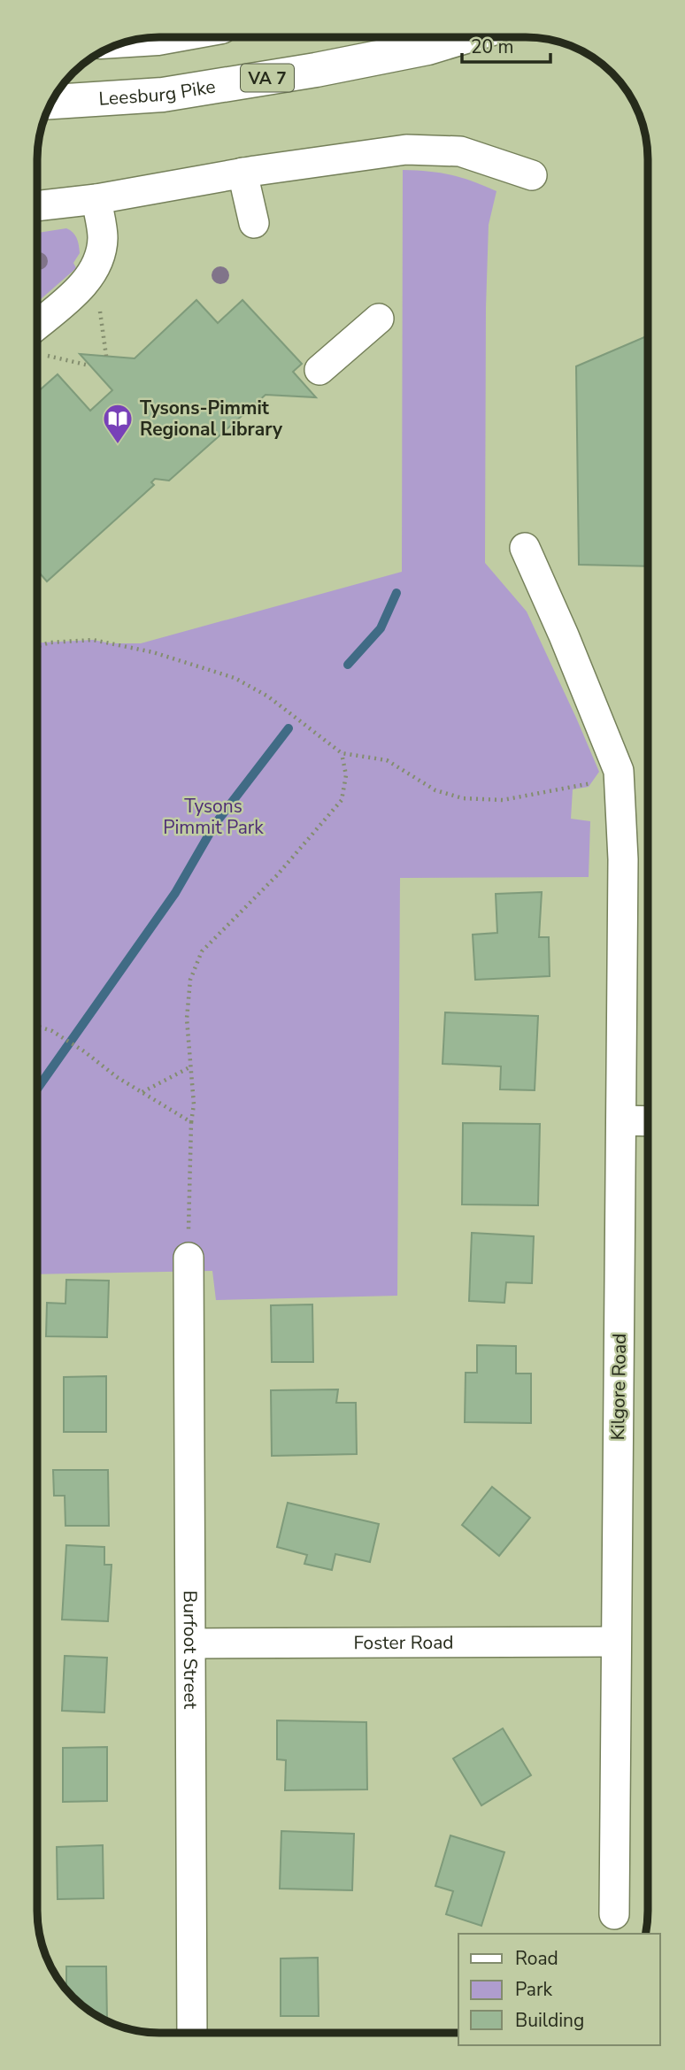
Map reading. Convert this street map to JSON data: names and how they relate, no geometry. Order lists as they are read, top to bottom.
{
  "streets": {
    "main road": ["VA 7", "Leesburg Pike"],
    "street": ["Kilgore Road", "Foster Road", "Burfoot Street"]
  },
  "crossings": [
    ["Kilgore Road", "Foster Road"],
    ["Foster Road", "Burfoot Street"]
  ],
  "parks": ["Tysons Pimmit Park"],
  "places": {
    "library": ["Tysons-Pimmit Regional Library"]
  },
  "legend": ["Road", "Park", "Building"],
  "scale_bar": "20 m"
}
